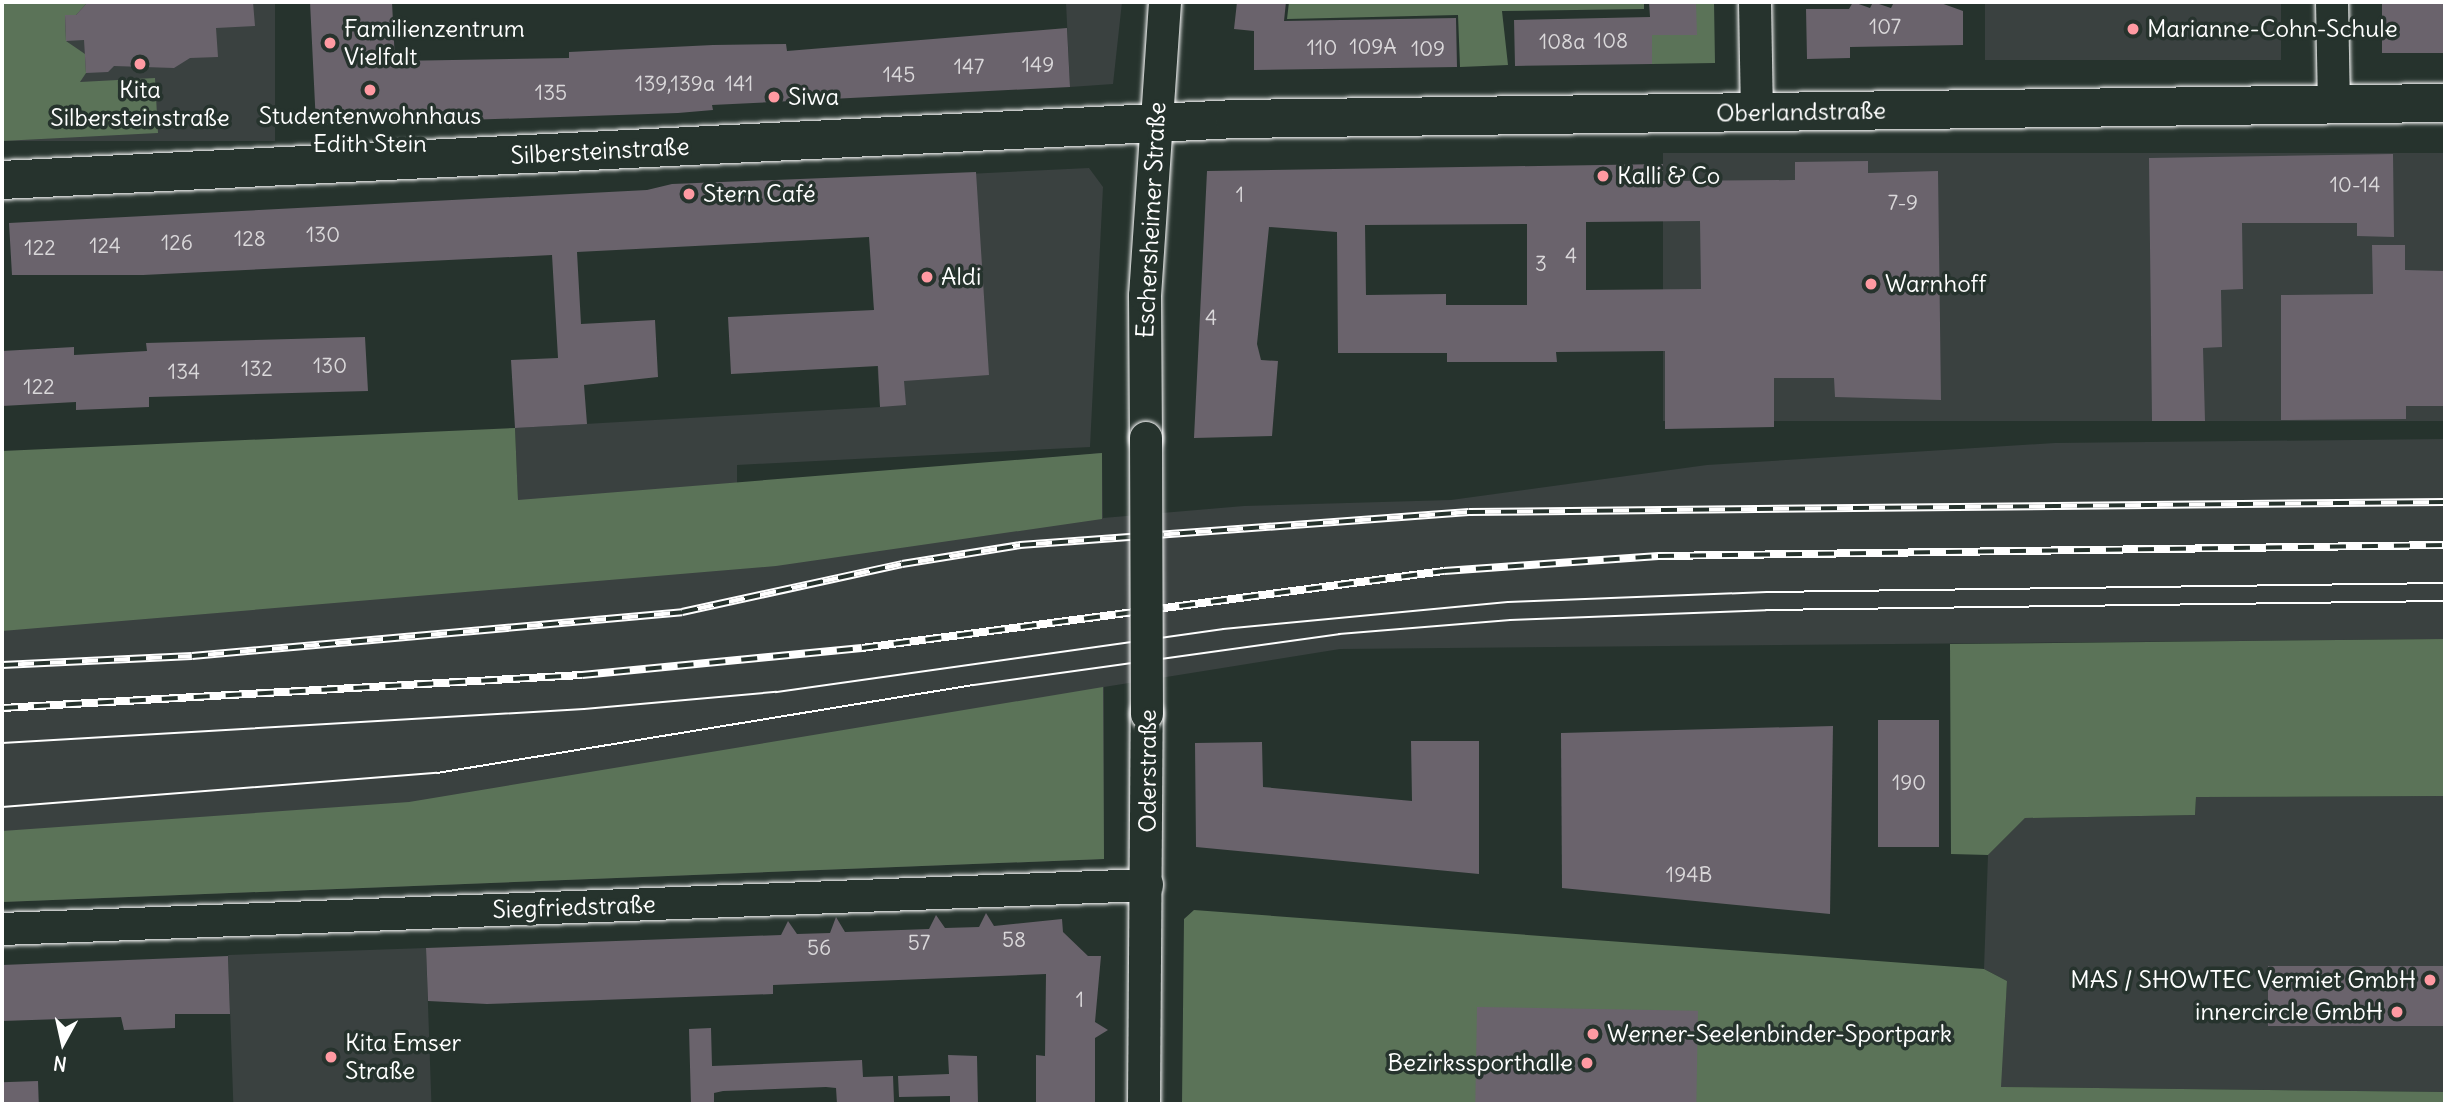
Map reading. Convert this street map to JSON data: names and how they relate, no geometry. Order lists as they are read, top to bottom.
{
  "streets": {
    "street": [
      "Oberlandstraße",
      "Silbersteinstraße",
      "Eschersheimer Straße",
      "Oderstraße",
      "Siegfriedstraße"
    ]
  },
  "crossings": [
    ["Oberlandstraße", "Silbersteinstraße"],
    ["Oberlandstraße", "Eschersheimer Straße"],
    ["Silbersteinstraße", "Eschersheimer Straße"],
    ["Eschersheimer Straße", "Oderstraße"],
    ["Oderstraße", "Siegfriedstraße"]
  ],
  "places": [
    "Marianne-Cohn-Schule",
    "Familienzentrum Vielfalt",
    "Kita Silbersteinstraße",
    "Studentenwohnhaus Edith Stein",
    "Siwa",
    "Kalli & Co",
    "Stern Café",
    "Aldi",
    "Warnhoff",
    "MAS / SHOWTEC Vermiet GmbH",
    "innercircle GmbH",
    "Werner-Seelenbinder-Sportpark",
    "Kita Emser Straße",
    "Bezirkssporthalle"
  ],
  "house_numbers": [
    "107",
    "108",
    "108a",
    "109A",
    "110",
    "109",
    "149",
    "147",
    "145",
    "139,139a",
    "141",
    "135",
    "10-14",
    "1",
    "7-9",
    "130",
    "128",
    "126",
    "124",
    "122",
    "4",
    "3",
    "4",
    "130",
    "132",
    "134",
    "122",
    "190",
    "194B",
    "58",
    "57",
    "56",
    "1"
  ],
  "north": "bottom"
}
